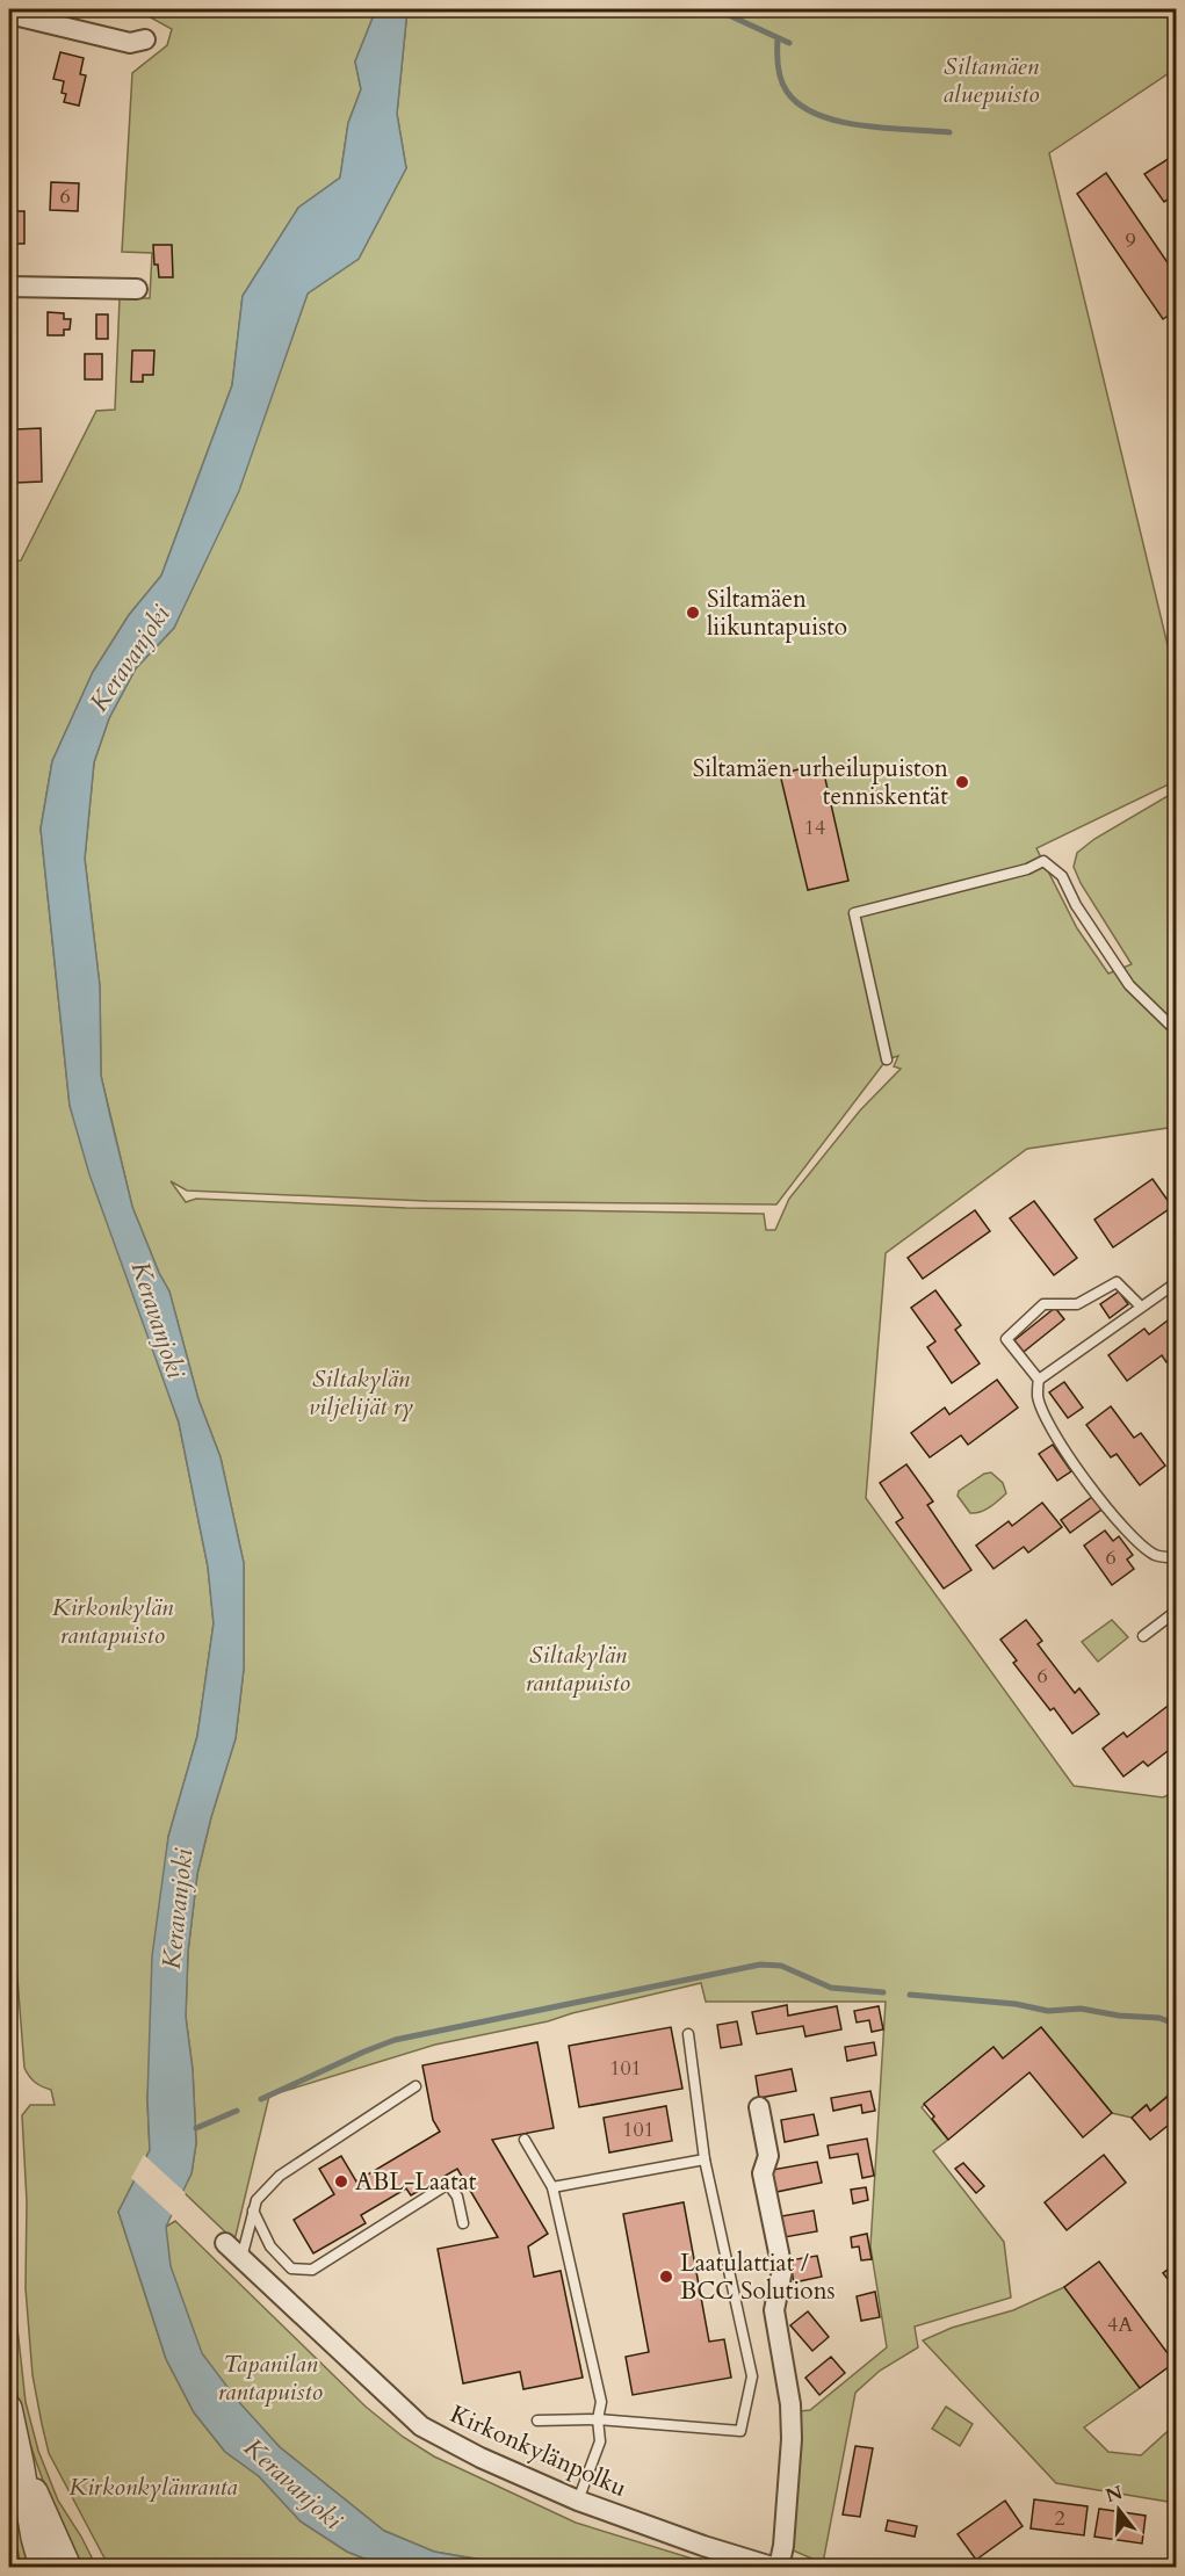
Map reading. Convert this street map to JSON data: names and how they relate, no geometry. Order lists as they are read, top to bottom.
{
  "streets": {
    "street": ["Kirkonkylänpolku"]
  },
  "water": ["Keravanjoki"],
  "parks": [
    "Siltamäen aluepuisto",
    "Siltakylän viljelijät ry",
    "Kirkonkylän rantapuisto",
    "Siltakylän rantapuisto",
    "Tapanilan rantapuisto",
    "Kirkonkylänranta"
  ],
  "places": [
    "Siltamäen liikuntapuisto",
    "Siltamäen urheilupuiston tenniskentät",
    "ABL-Laatat",
    "Laatulattiat / BCC Solutions"
  ],
  "house_numbers": [
    "6",
    "9",
    "14",
    "6",
    "6",
    "101",
    "101",
    "4A",
    "2"
  ],
  "north": "top"
}
